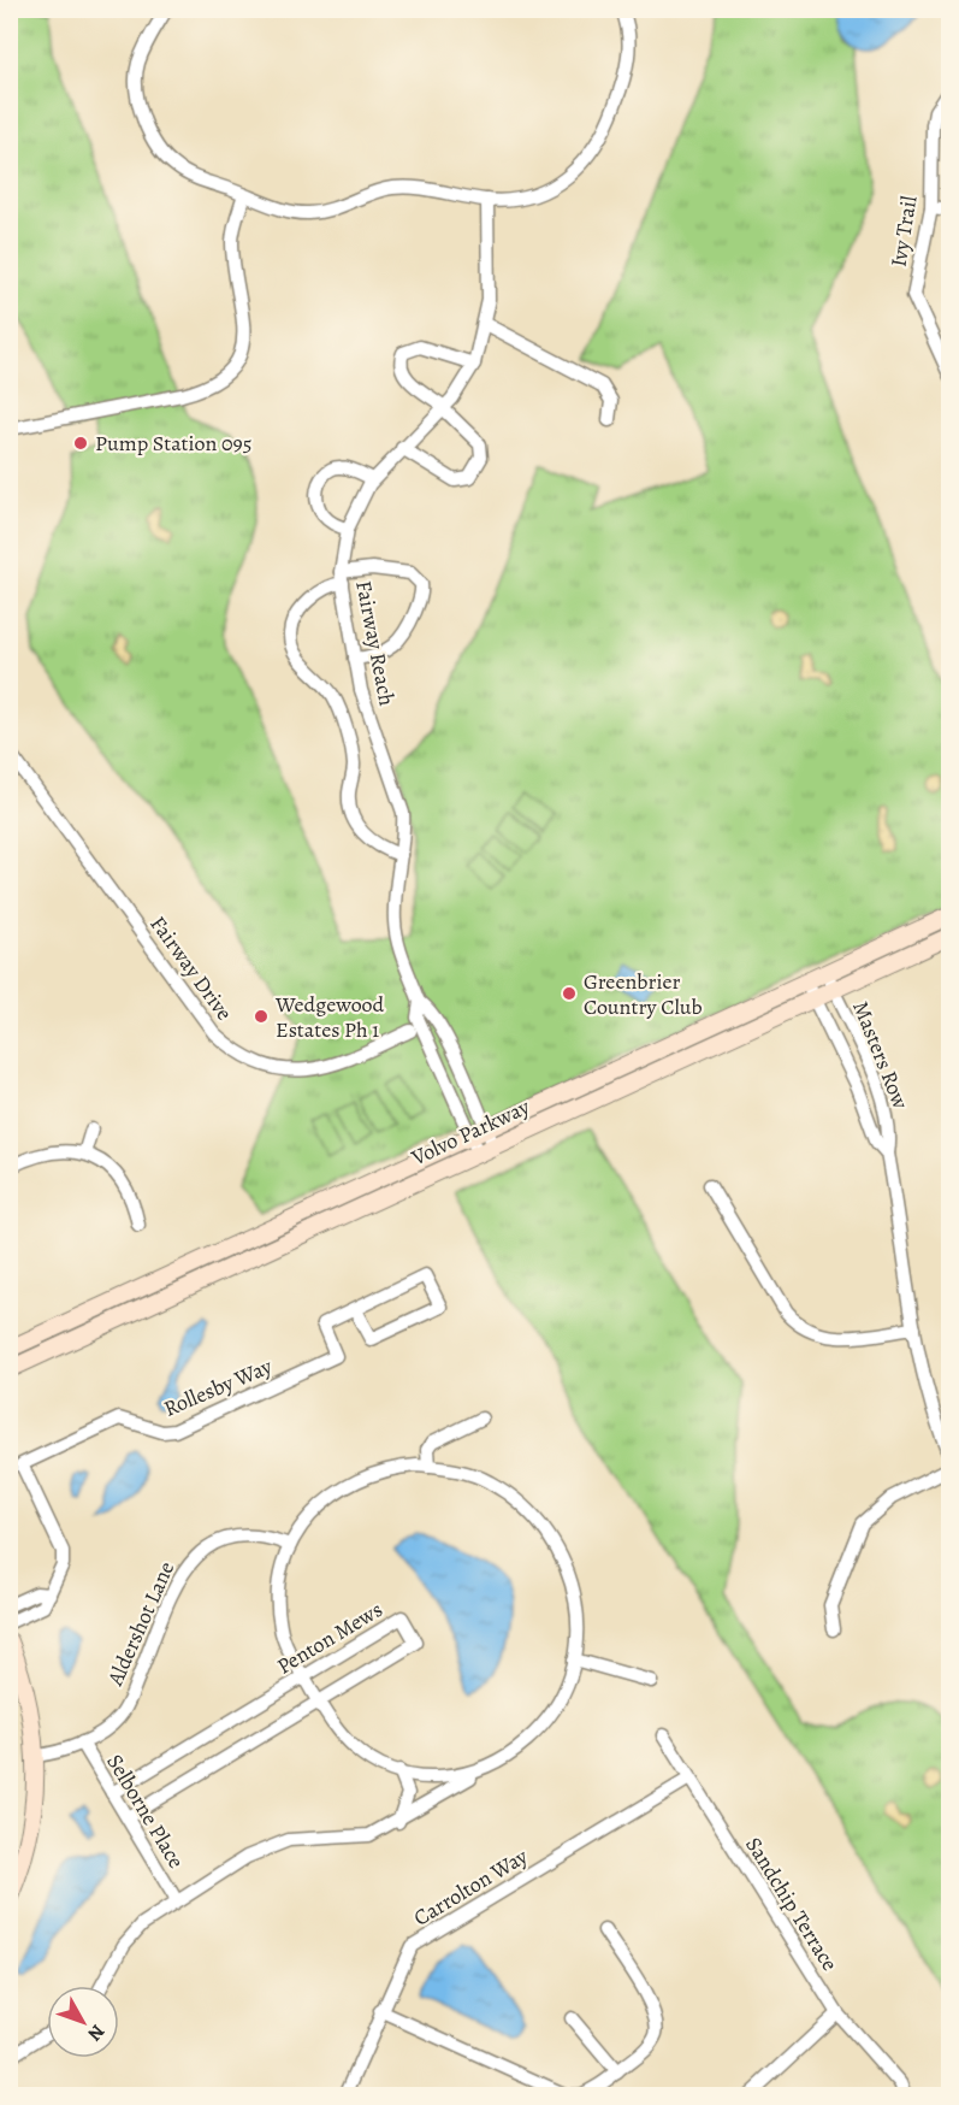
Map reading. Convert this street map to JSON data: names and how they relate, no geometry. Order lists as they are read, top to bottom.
{
  "streets": {
    "main road": ["Volvo Parkway"],
    "street": [
      "Ivy Trail",
      "Fairway Reach",
      "Fairway Drive",
      "Masters Row",
      "Rollesby Way",
      "Aldershot Lane",
      "Penton Mews",
      "Selborne Place",
      "Carrolton Way",
      "Sandchip Terrace"
    ]
  },
  "crossings": [
    ["Fairway Reach", "Volvo Parkway"],
    ["Masters Row", "Volvo Parkway"],
    ["Aldershot Lane", "Selborne Place"],
    ["Penton Mews", "Selborne Place"],
    ["Carrolton Way", "Sandchip Terrace"]
  ],
  "places": ["Pump Station 095", "Greenbrier Country Club", "Wedgewood Estates Ph 1"],
  "north": "bottom right"
}
